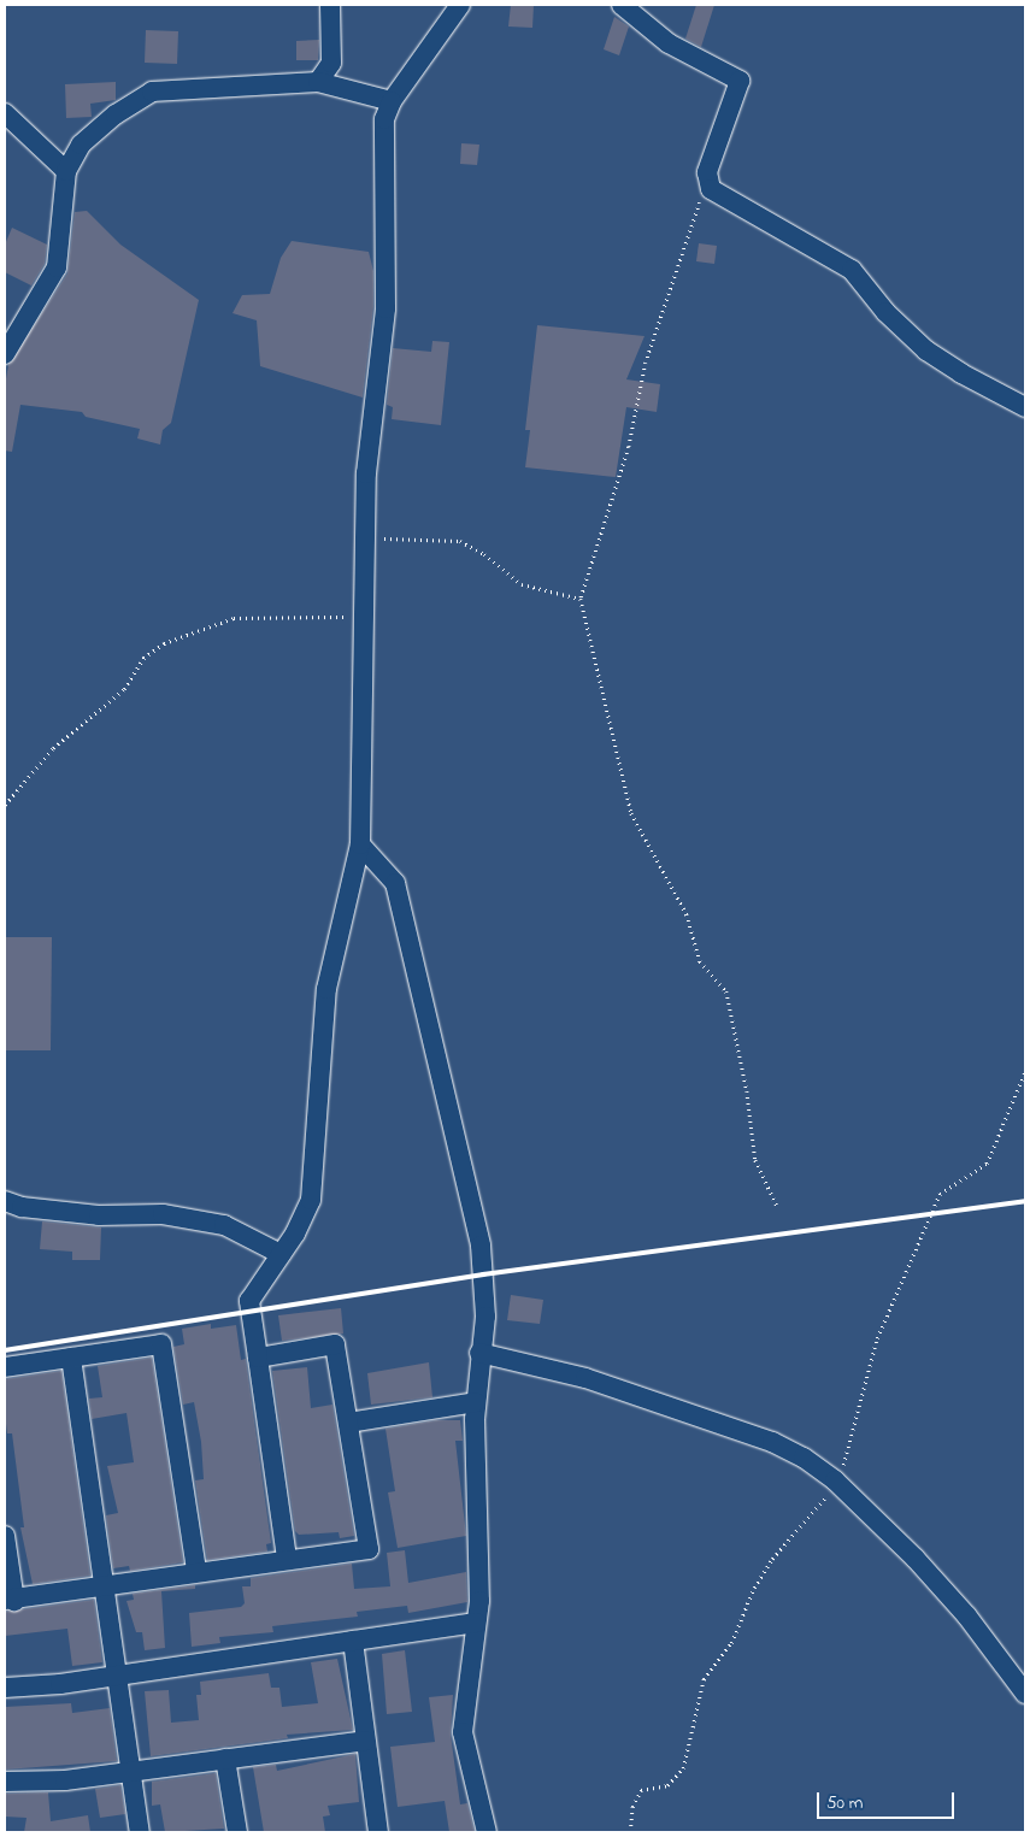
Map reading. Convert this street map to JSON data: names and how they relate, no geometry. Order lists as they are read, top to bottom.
{
  "scale_bar": "50 m"
}
